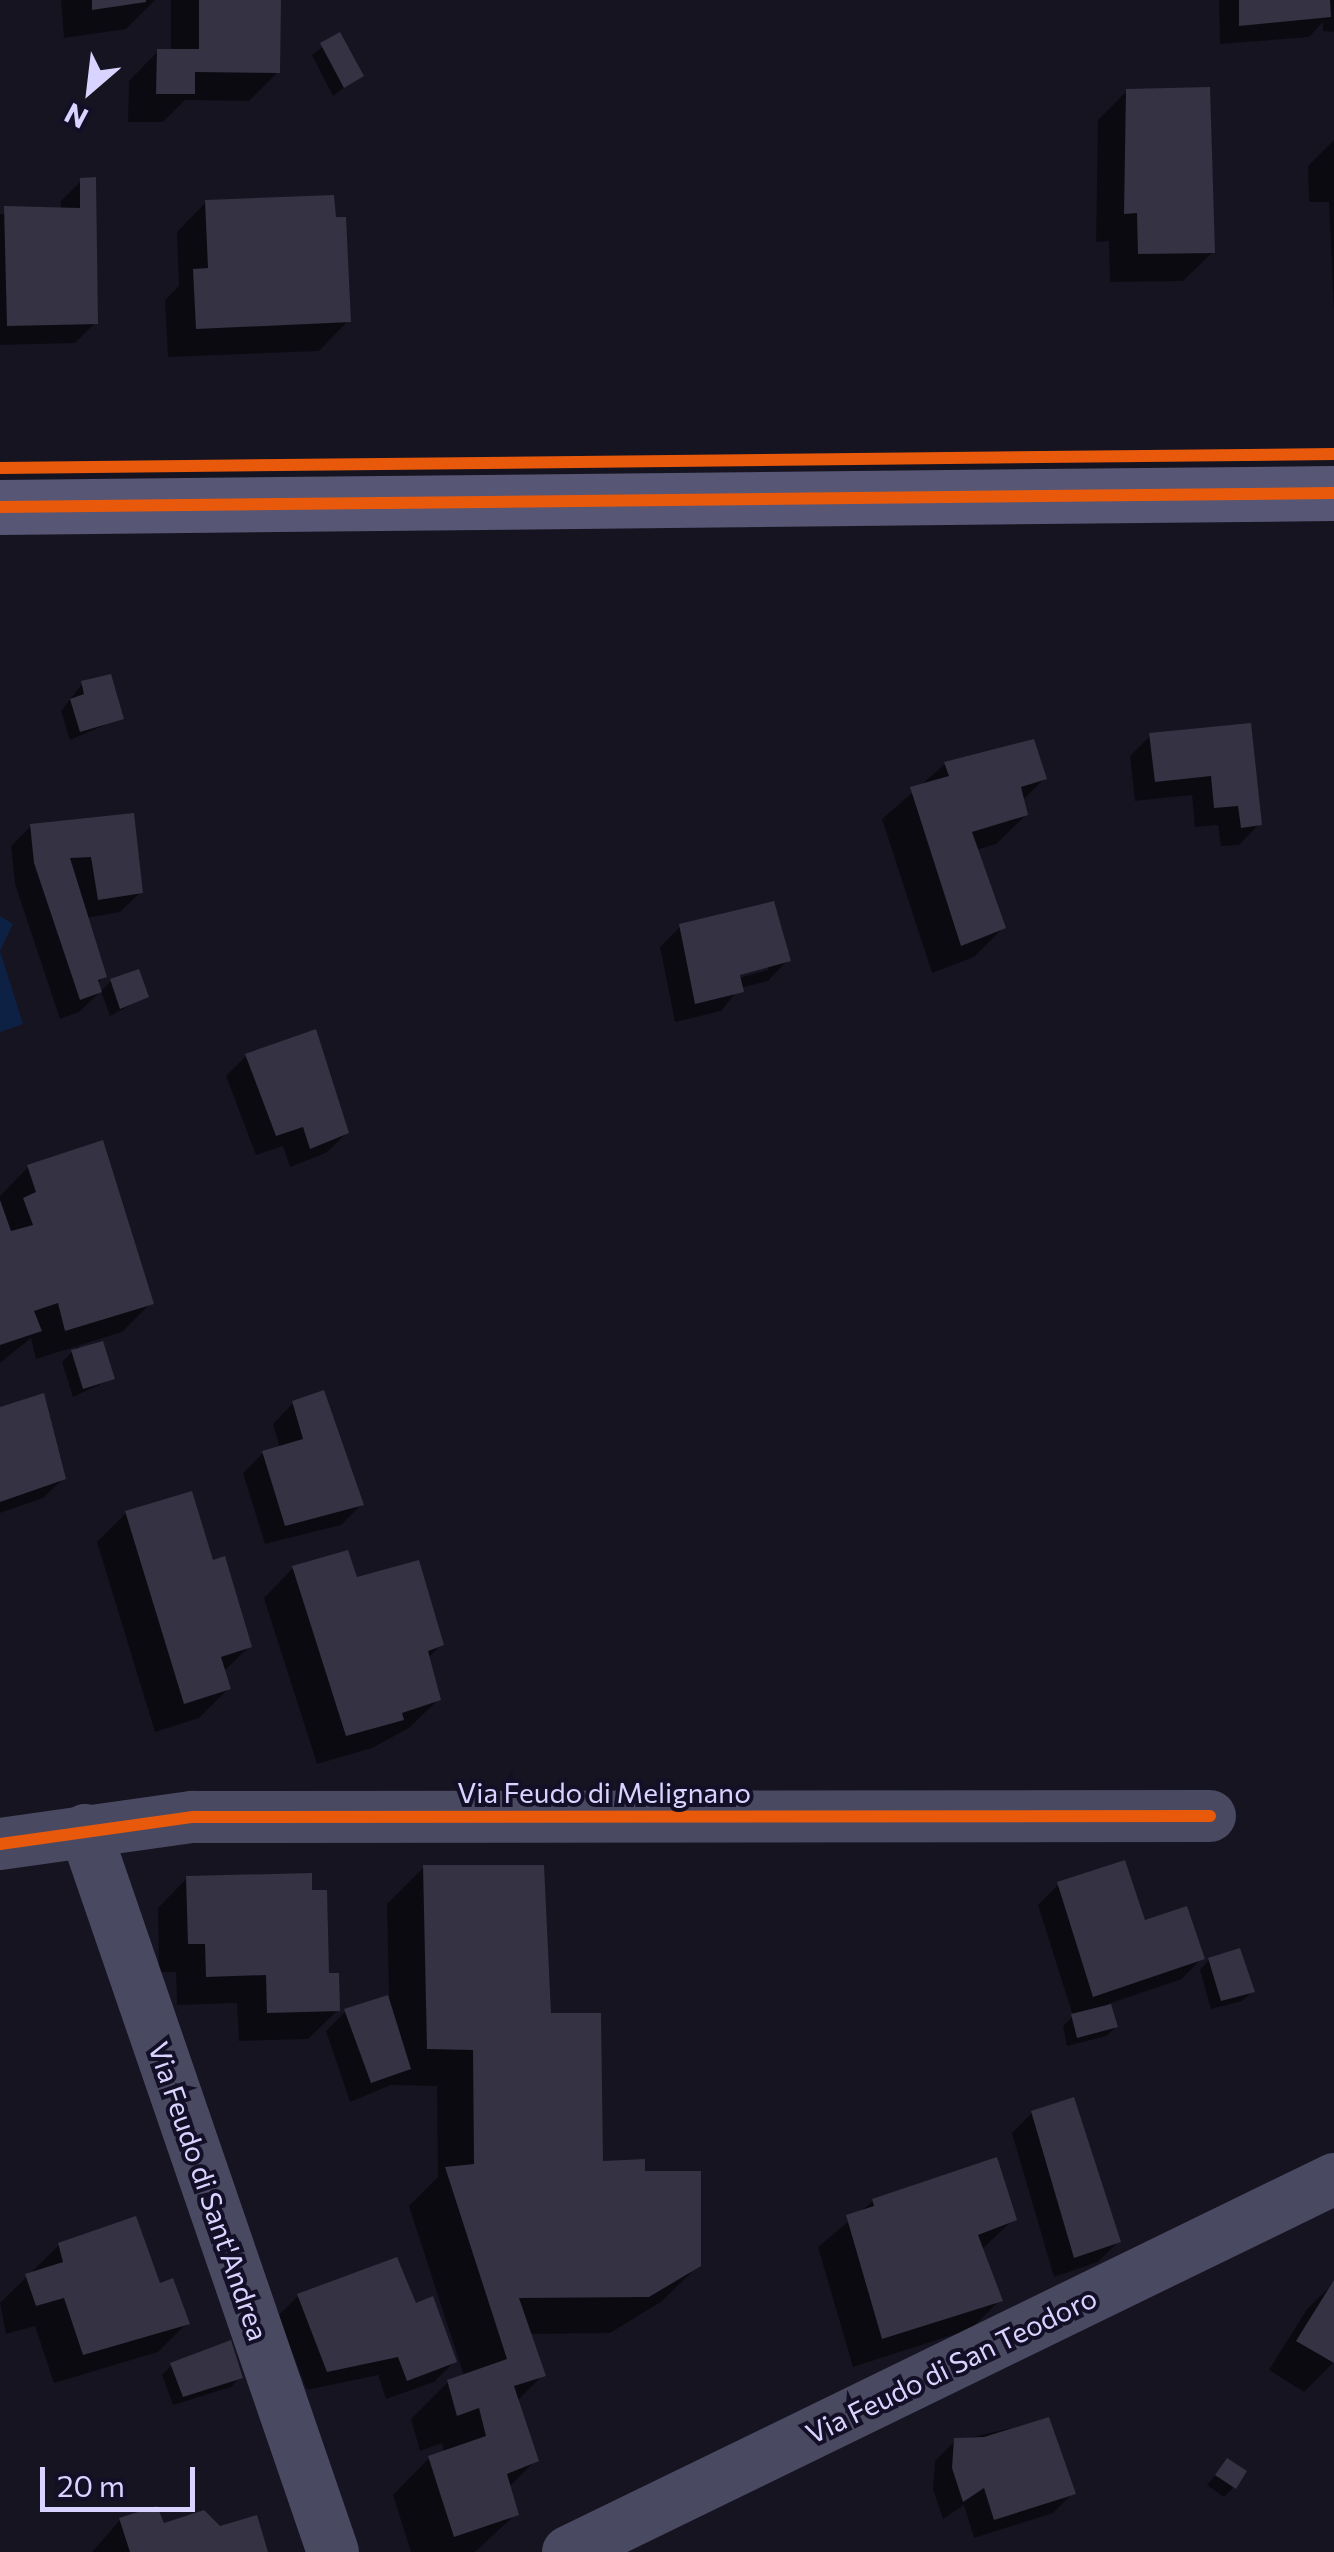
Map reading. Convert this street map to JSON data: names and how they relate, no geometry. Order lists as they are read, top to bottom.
{
  "streets": {
    "street": ["Via Feudo di Melignano", "Via Feudo di Sant'Andrea", "Via Feudo di San Teodoro"]
  },
  "crossings": [
    ["Via Feudo di Melignano", "Via Feudo di Sant'Andrea"]
  ],
  "scale_bar": "20 m",
  "north": "bottom left"
}
